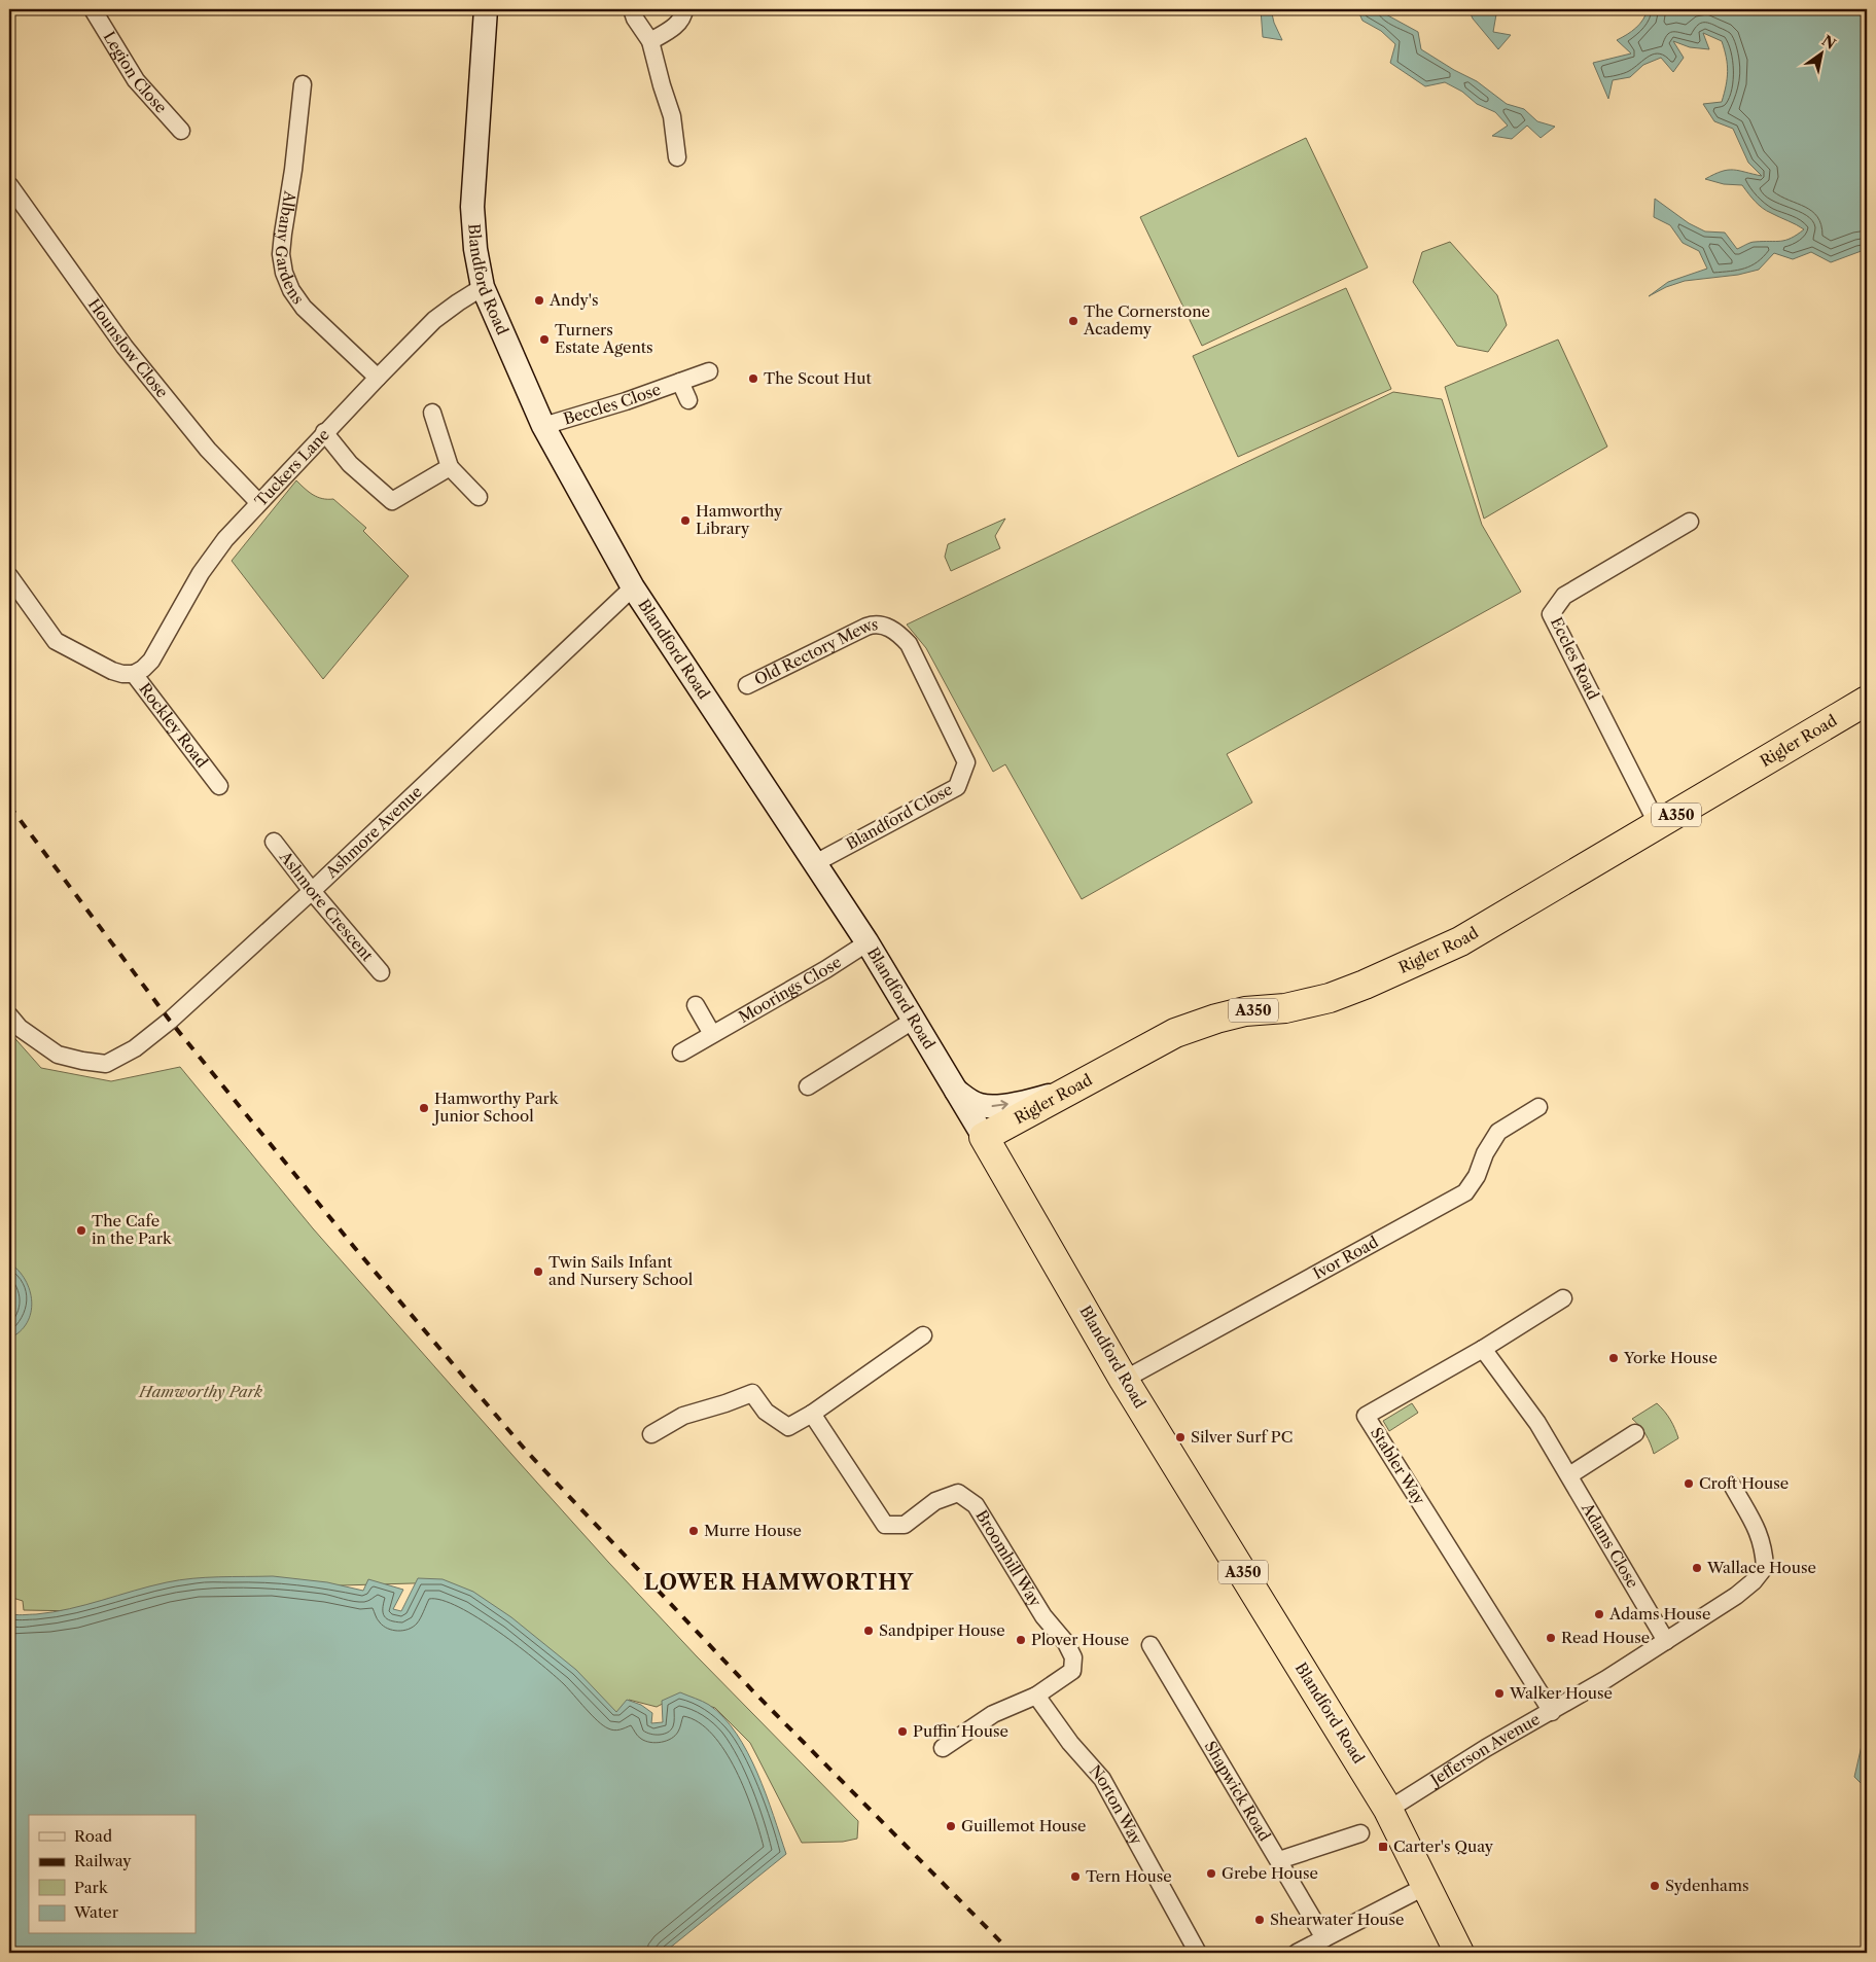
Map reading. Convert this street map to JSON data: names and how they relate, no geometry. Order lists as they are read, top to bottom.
{
  "streets": {
    "highway": ["Blandford Road", "Rigler Road", "A350"],
    "street": [
      "Legion Close",
      "Albany Gardens",
      "Hounslow Close",
      "Beccles Close",
      "Tuckers Lane",
      "Old Rectory Mews",
      "Eccles Road",
      "Rockley Road",
      "Blandford Close",
      "Ashmore Avenue",
      "Ashmore Crescent",
      "Moorings Close",
      "Ivor Road",
      "Stabler Way",
      "Adams Close",
      "Broomhill Way",
      "Jefferson Avenue",
      "Shapwick Road",
      "Norton Way"
    ]
  },
  "crossings": [
    ["Albany Gardens", "Tuckers Lane"],
    ["Blandford Road", "Beccles Close"],
    ["Blandford Road", "Tuckers Lane"],
    ["Blandford Road", "Rigler Road"],
    ["Blandford Road", "Blandford Close"],
    ["Blandford Road", "Ashmore Avenue"],
    ["Blandford Road", "Moorings Close"],
    ["Blandford Road", "Ivor Road"],
    ["Blandford Road", "Jefferson Avenue"],
    ["Hounslow Close", "Tuckers Lane"],
    ["Tuckers Lane", "Rockley Road"],
    ["Old Rectory Mews", "Blandford Close"],
    ["Eccles Road", "Rigler Road"],
    ["Ashmore Avenue", "Ashmore Crescent"],
    ["Stabler Way", "Adams Close"],
    ["Stabler Way", "Jefferson Avenue"],
    ["Adams Close", "Jefferson Avenue"],
    ["Broomhill Way", "Norton Way"]
  ],
  "districts": ["LOWER HAMWORTHY"],
  "parks": ["Hamworthy Park"],
  "places": {
    "other": [
      "Andy's",
      "The Cornerstone Academy",
      "Turners Estate Agents",
      "The Scout Hut",
      "Hamworthy Library",
      "Hamworthy Park Junior School",
      "The Cafe in the Park",
      "Twin Sails Infant and Nursery School",
      "Yorke House",
      "Silver Surf PC",
      "Croft House",
      "Murre House",
      "Wallace House",
      "Adams House",
      "Sandpiper House",
      "Read House",
      "Plover House",
      "Walker House",
      "Puffin House",
      "Guillemot House",
      "Grebe House",
      "Tern House",
      "Sydenhams",
      "Shearwater House"
    ],
    "transit": ["Carter's Quay"]
  },
  "legend": [
    "Road",
    "Railway",
    "Park",
    "Water"
  ],
  "north": "top right"
}
